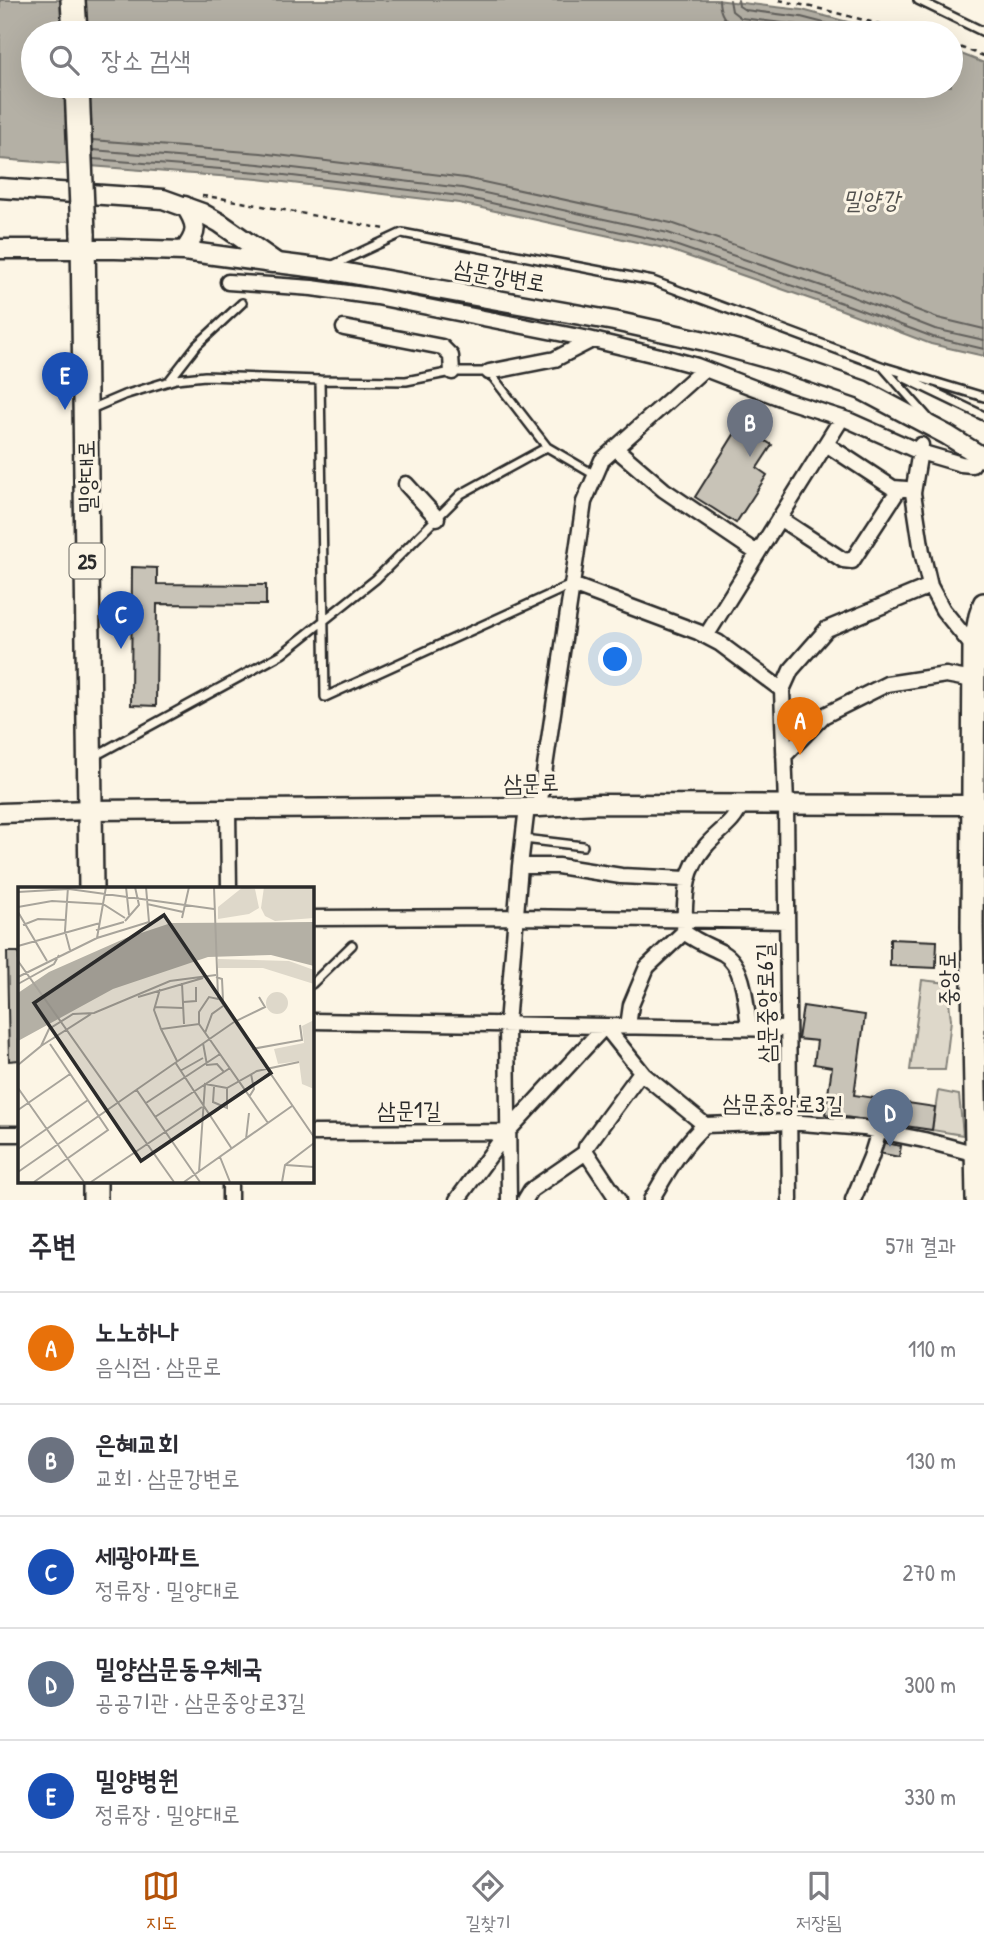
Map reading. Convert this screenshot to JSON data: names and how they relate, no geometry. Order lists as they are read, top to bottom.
{
  "streets": {
    "main road": ["밀양대로", "25", "중앙로"],
    "street": [
      "삼문강변로",
      "삼문로",
      "삼문중앙로6길",
      "삼문중앙로3길",
      "삼문1길"
    ]
  },
  "crossings": [
    ["밀양대로", "삼문로"],
    ["삼문로", "중앙로"],
    ["삼문로", "삼문중앙로6길"],
    ["중앙로", "삼문중앙로3길"],
    ["삼문중앙로6길", "삼문중앙로3길"]
  ],
  "water": ["밀양강"],
  "page": {
    "search": "장소 검색",
    "pins": [
      "E",
      "B",
      "C",
      "A",
      "D"
    ],
    "heading": ["주변", "5개 결과"],
    "list": [
      {
        "mark": "A",
        "name": "노노하나",
        "note": "음식점 · 삼문로",
        "value": "110 m"
      },
      {
        "mark": "B",
        "name": "은혜교회",
        "note": "교회 · 삼문강변로",
        "value": "130 m"
      },
      {
        "mark": "C",
        "name": "세광아파트",
        "note": "정류장 · 밀양대로",
        "value": "270 m"
      },
      {
        "mark": "D",
        "name": "밀양삼문동우체국",
        "note": "공공기관 · 삼문중앙로3길",
        "value": "300 m"
      },
      {
        "mark": "E",
        "name": "밀양병원",
        "note": "정류장 · 밀양대로",
        "value": "330 m"
      }
    ],
    "nav": ["지도", "길찾기", "저장됨"]
  }
}
